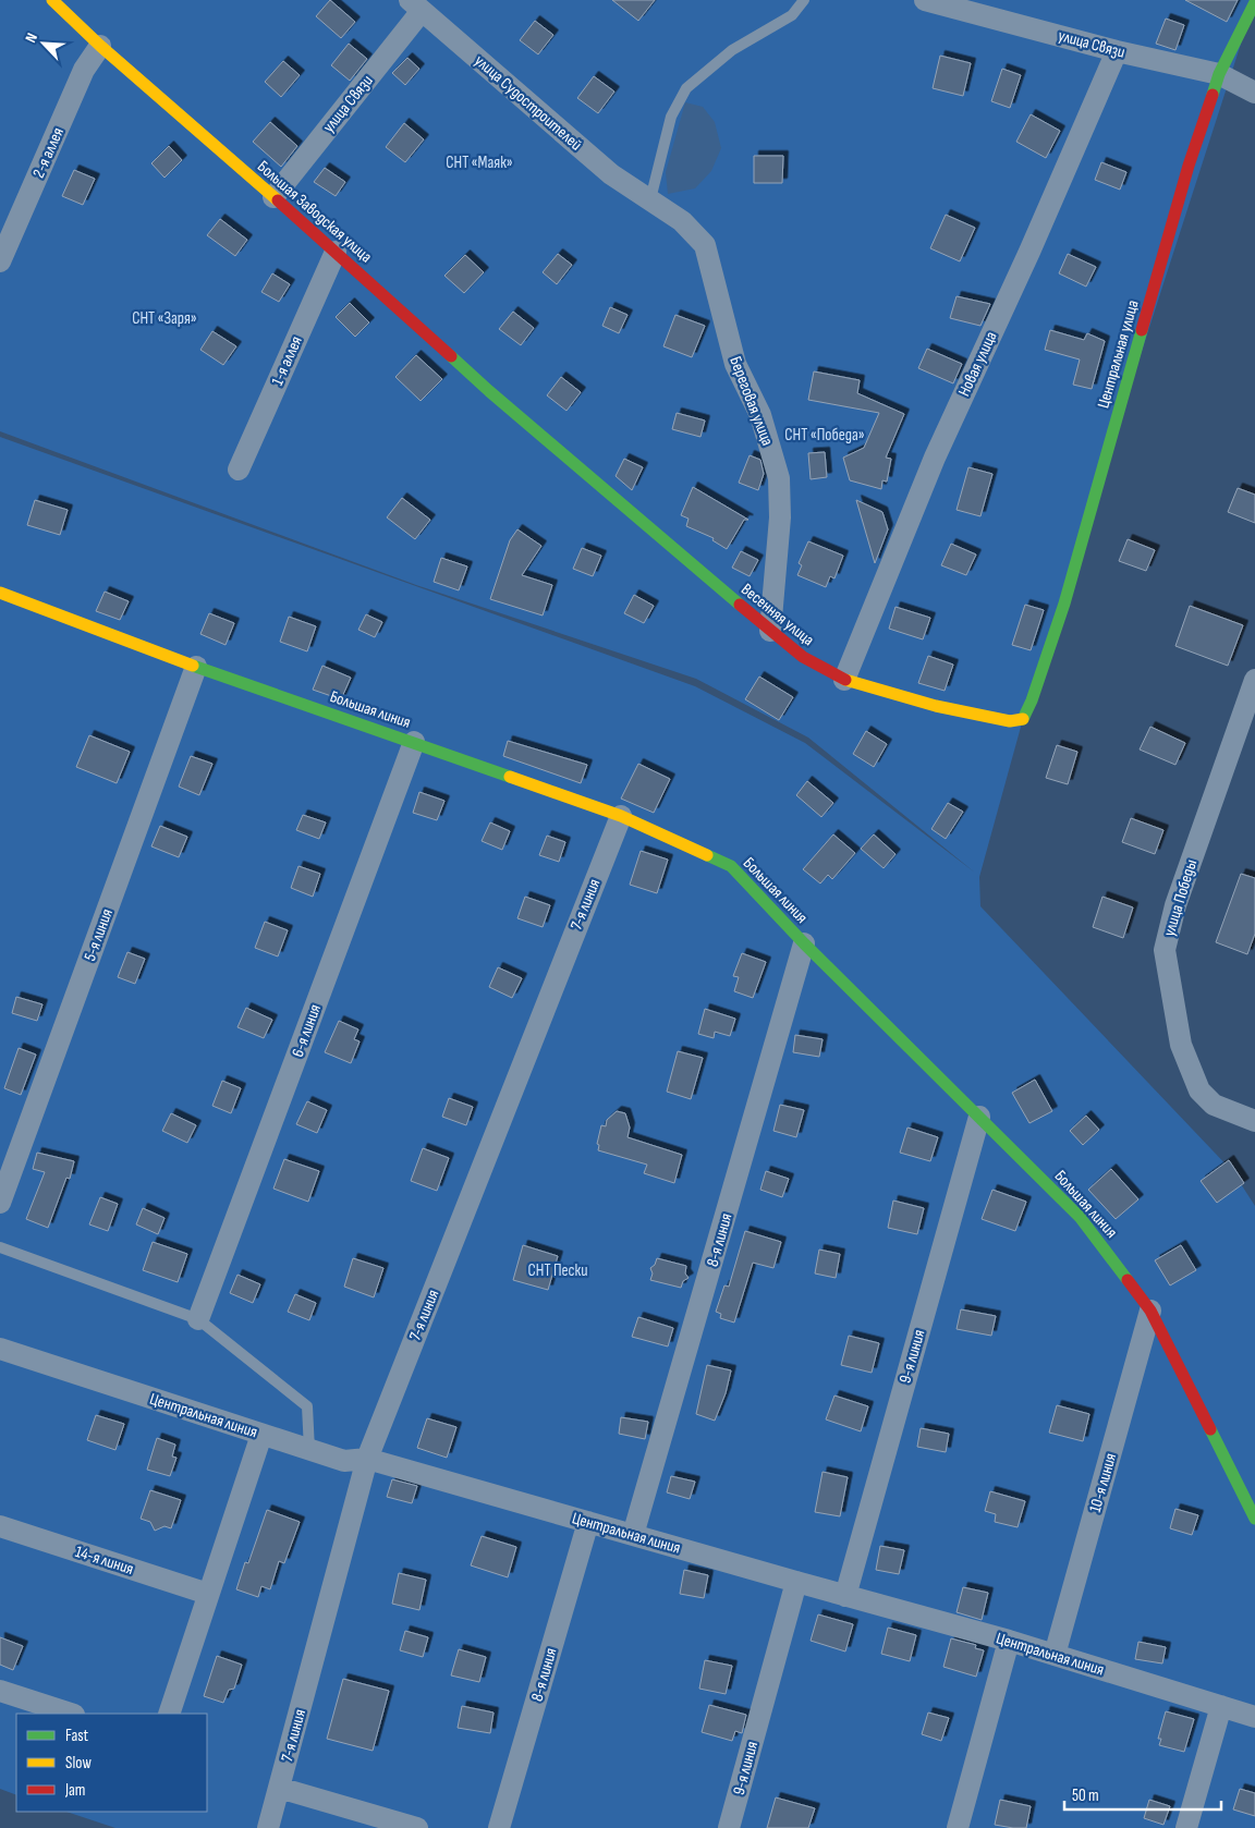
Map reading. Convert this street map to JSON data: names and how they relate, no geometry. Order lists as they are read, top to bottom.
{
  "streets": {
    "street": [
      "улица Связи",
      "улица Судостроителей",
      "2-я аллея",
      "Большая Заводская улица",
      "Центральная улица",
      "1-я аллея",
      "Новая улица",
      "Береговая улица",
      "Весенняя улица",
      "Большая линия",
      "улица Победы",
      "7-я линия",
      "5-я линия",
      "6-я линия",
      "8-я линия",
      "9-я линия",
      "Центральная линия",
      "10-я линия",
      "14-я линия"
    ]
  },
  "crossings": [
    ["улица Связи", "улица Судостроителей"],
    ["улица Связи", "Большая Заводская улица"],
    ["улица Связи", "Центральная улица"],
    ["улица Связи", "Новая улица"],
    ["улица Судостроителей", "Береговая улица"],
    ["2-я аллея", "Большая Заводская улица"],
    ["Большая Заводская улица", "1-я аллея"],
    ["Большая Заводская улица", "Весенняя улица"],
    ["Центральная улица", "Весенняя улица"],
    ["Новая улица", "Весенняя улица"],
    ["Береговая улица", "Весенняя улица"],
    ["Большая линия", "7-я линия"],
    ["Большая линия", "5-я линия"],
    ["Большая линия", "6-я линия"],
    ["Большая линия", "8-я линия"],
    ["Большая линия", "9-я линия"],
    ["Большая линия", "10-я линия"],
    ["7-я линия", "Центральная линия"],
    ["8-я линия", "Центральная линия"],
    ["9-я линия", "Центральная линия"],
    ["Центральная линия", "10-я линия"]
  ],
  "parks": [
    "СНТ «Маяк»",
    "СНТ «Заря»",
    "СНТ «Победа»",
    "СНТ Пески"
  ],
  "legend": ["Fast", "Slow", "Jam"],
  "scale_bar": "50 m",
  "north": "top left"
}
